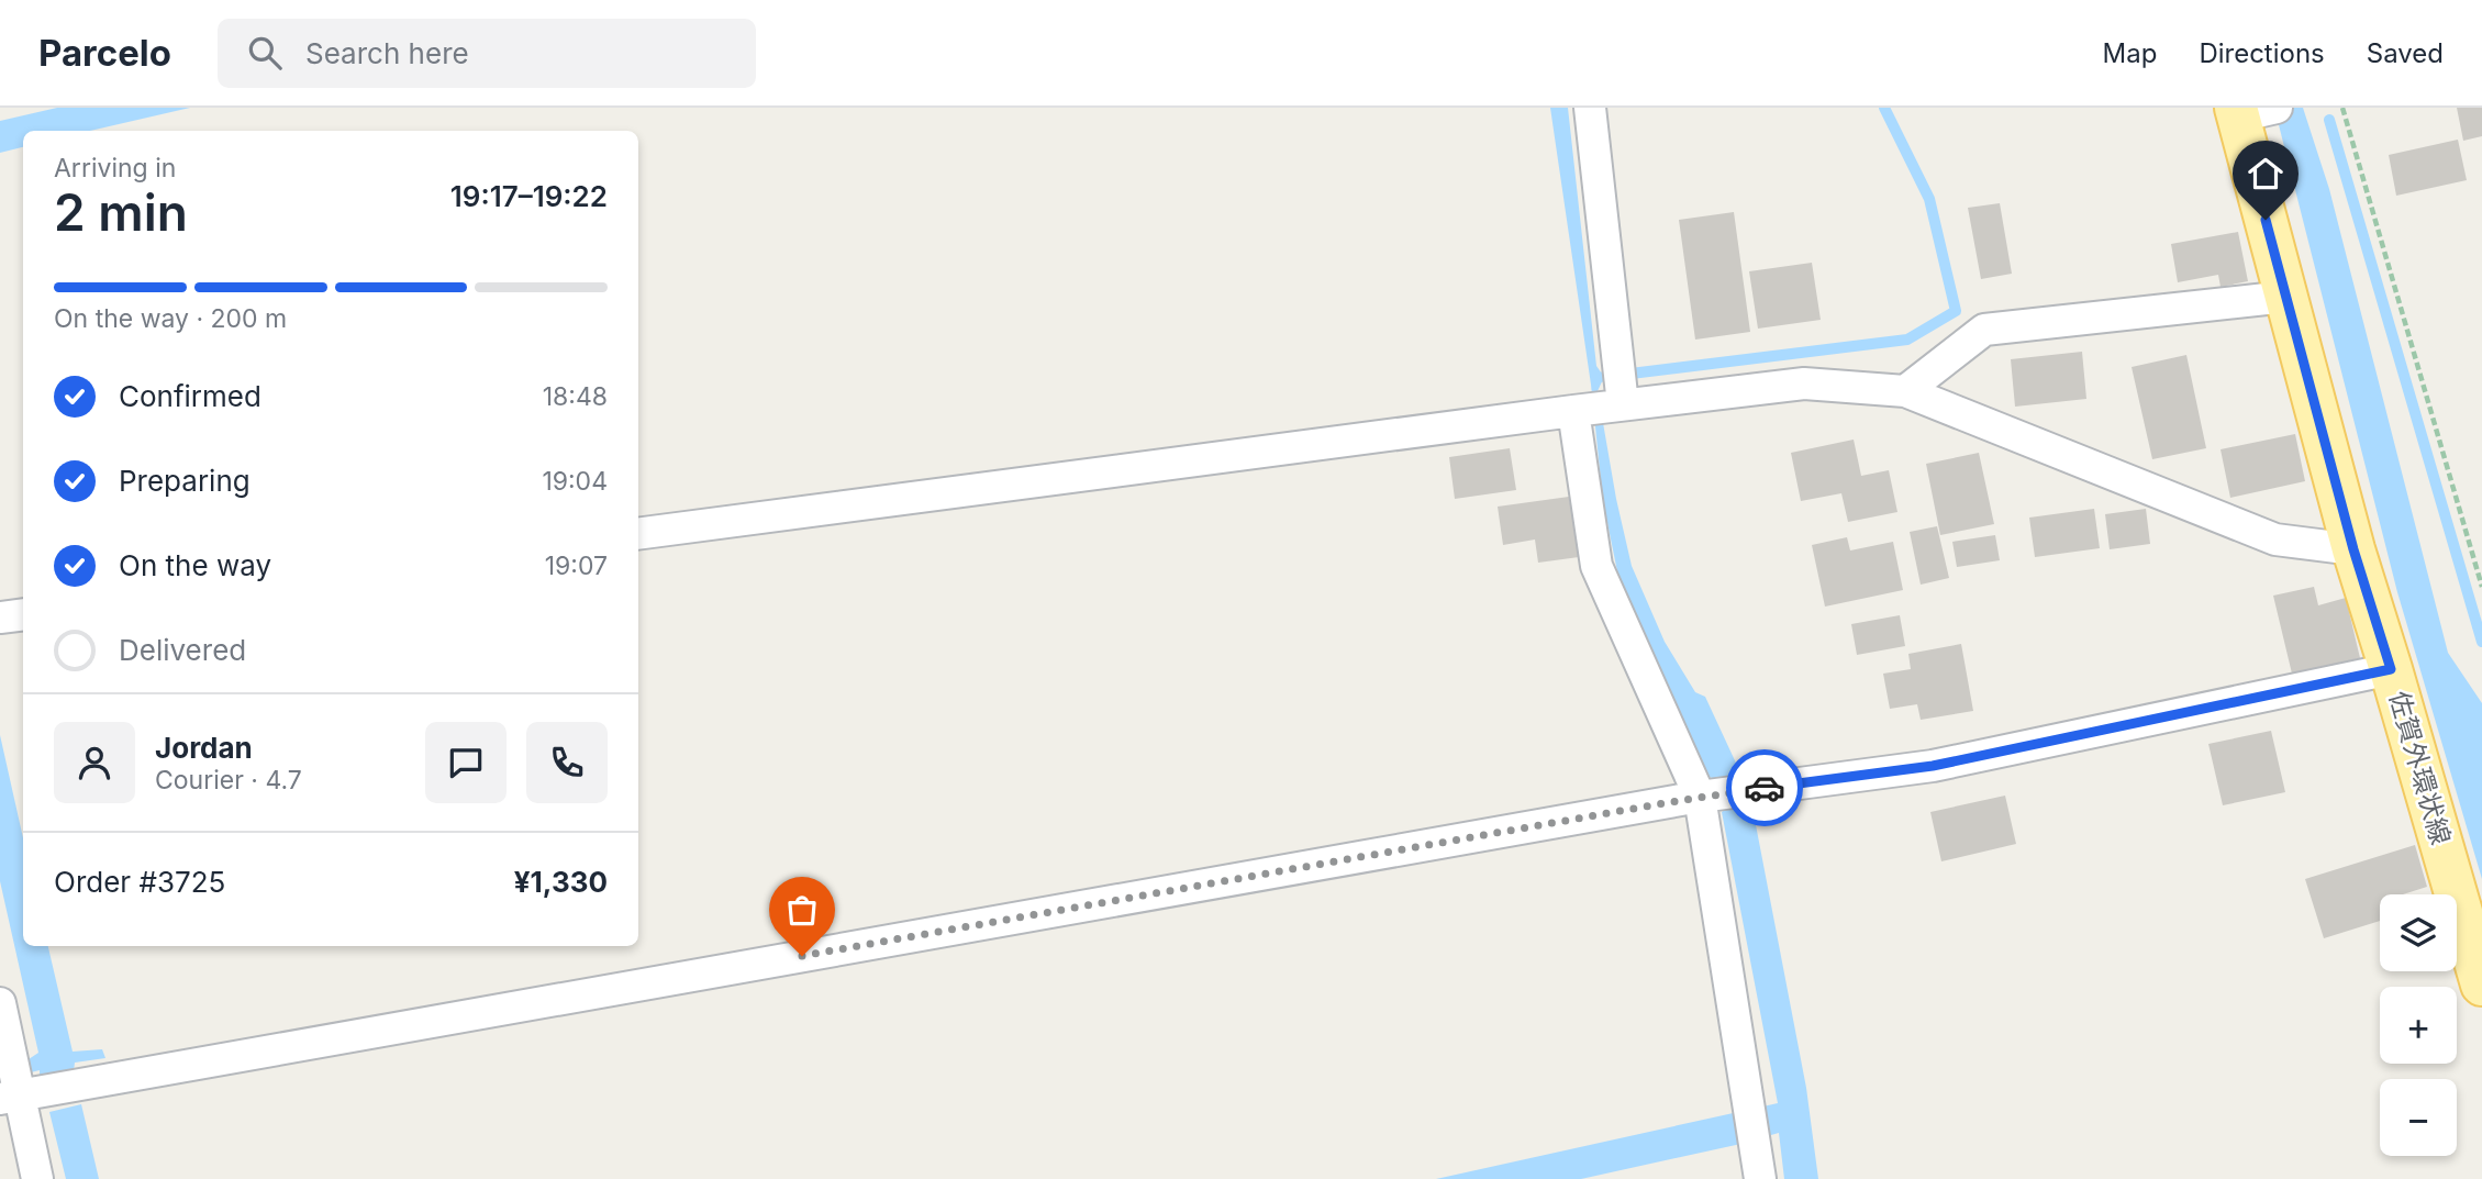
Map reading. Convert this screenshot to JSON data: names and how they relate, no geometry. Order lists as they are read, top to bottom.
{
  "streets": {
    "main road": ["佐賀外環状線"]
  },
  "page": {
    "header": "Parcelo",
    "search": "Search here",
    "nav": ["Map", "Directions", "Saved"],
    "heading": ["2 min", "Arriving in", "19:17–19:22"],
    "panel": [
      "Jordan",
      "Courier · 4.7",
      "Order #3725",
      "¥1,330"
    ],
    "bar": "On the way · 200 m",
    "list": [
      ["Confirmed", "18:48"],
      ["Preparing", "19:04"],
      ["On the way", "19:07"],
      "Delivered"
    ],
    "map_buttons": ["+", "−"]
  }
}
